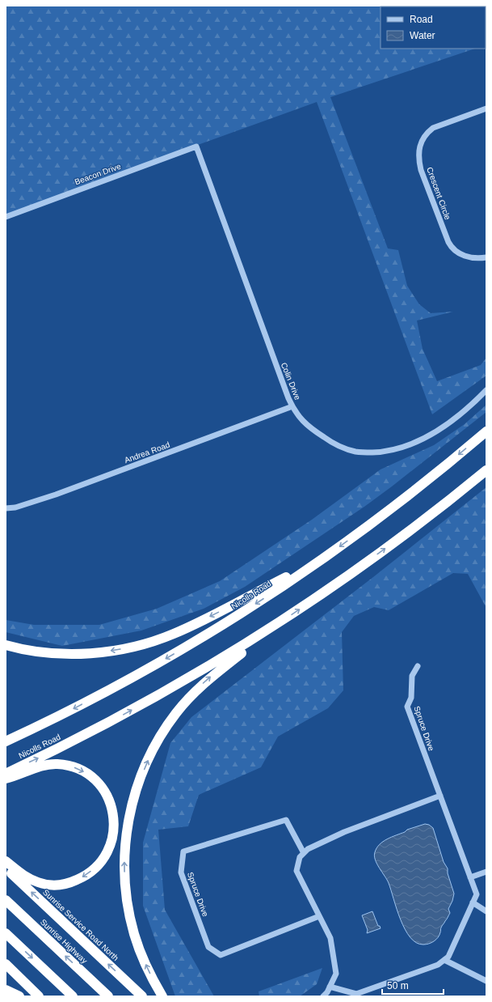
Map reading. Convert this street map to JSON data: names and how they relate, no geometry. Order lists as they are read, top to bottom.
{
  "streets": {
    "highway": ["Nicolls Road", "Sunrise Service Road North", "Sunrise Highway"],
    "street": [
      "Beacon Drive",
      "Crescent Circle",
      "Colin Drive",
      "Andrea Road",
      "Spruce Drive"
    ]
  },
  "crossings": [
    ["Beacon Drive", "Colin Drive"],
    ["Colin Drive", "Andrea Road"]
  ],
  "legend": ["Road", "Water"],
  "scale_bar": "50 m"
}
